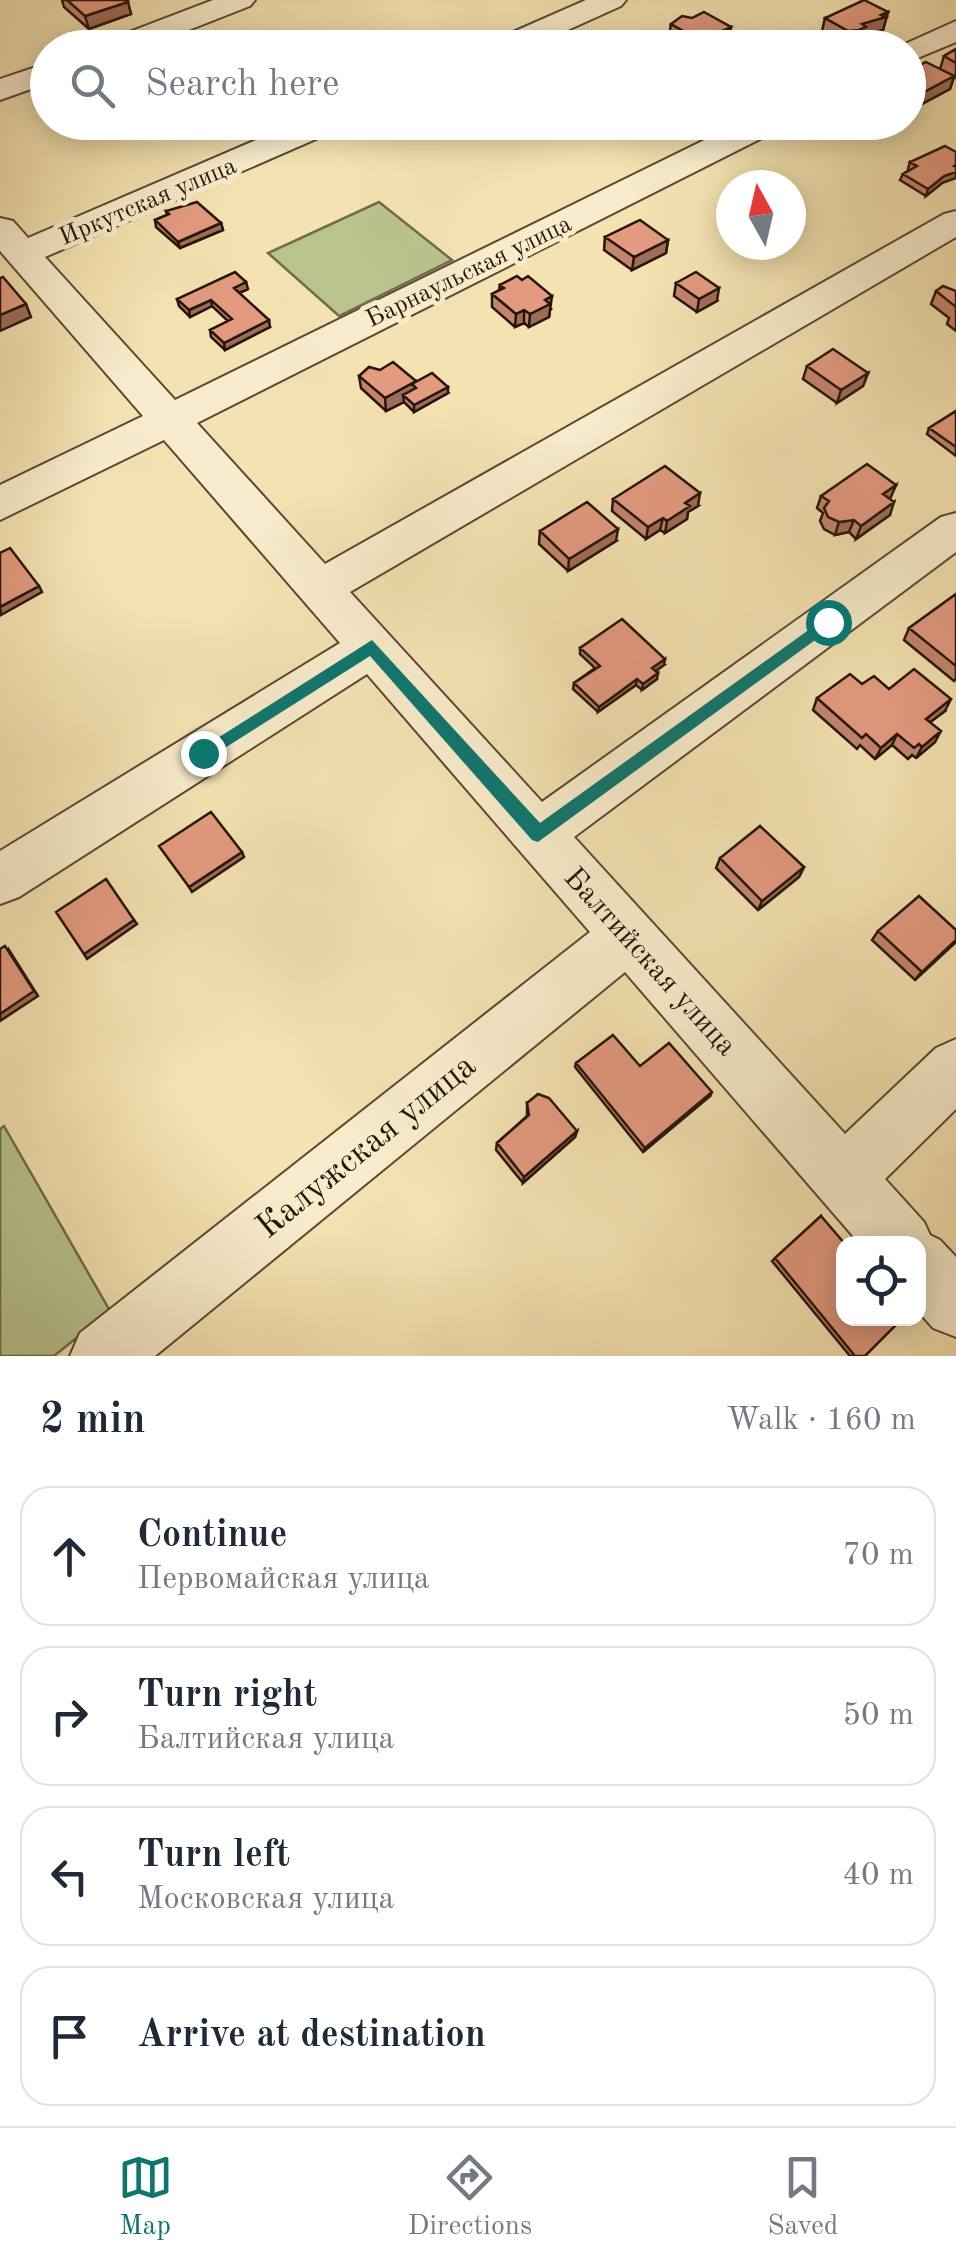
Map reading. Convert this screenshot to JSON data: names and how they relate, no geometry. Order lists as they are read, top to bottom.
{
  "streets": {
    "street": [
      "Иркутская улица",
      "Барнаульская улица",
      "Балтийская улица",
      "Калужская улица"
    ]
  },
  "crossings": [
    ["Иркутская улица", "Балтийская улица"],
    ["Барнаульская улица", "Балтийская улица"],
    ["Балтийская улица", "Калужская улица"]
  ],
  "north": "top",
  "page": {
    "search": "Search here",
    "heading": ["2 min", "Walk · 160 m"],
    "list": [
      ["Continue", "Первомайская улица", "70 m"],
      ["Turn right", "Балтийская улица", "50 m"],
      ["Turn left", "Московская улица", "40 m"],
      "Arrive at destination"
    ],
    "nav": ["Map", "Directions", "Saved"]
  }
}
